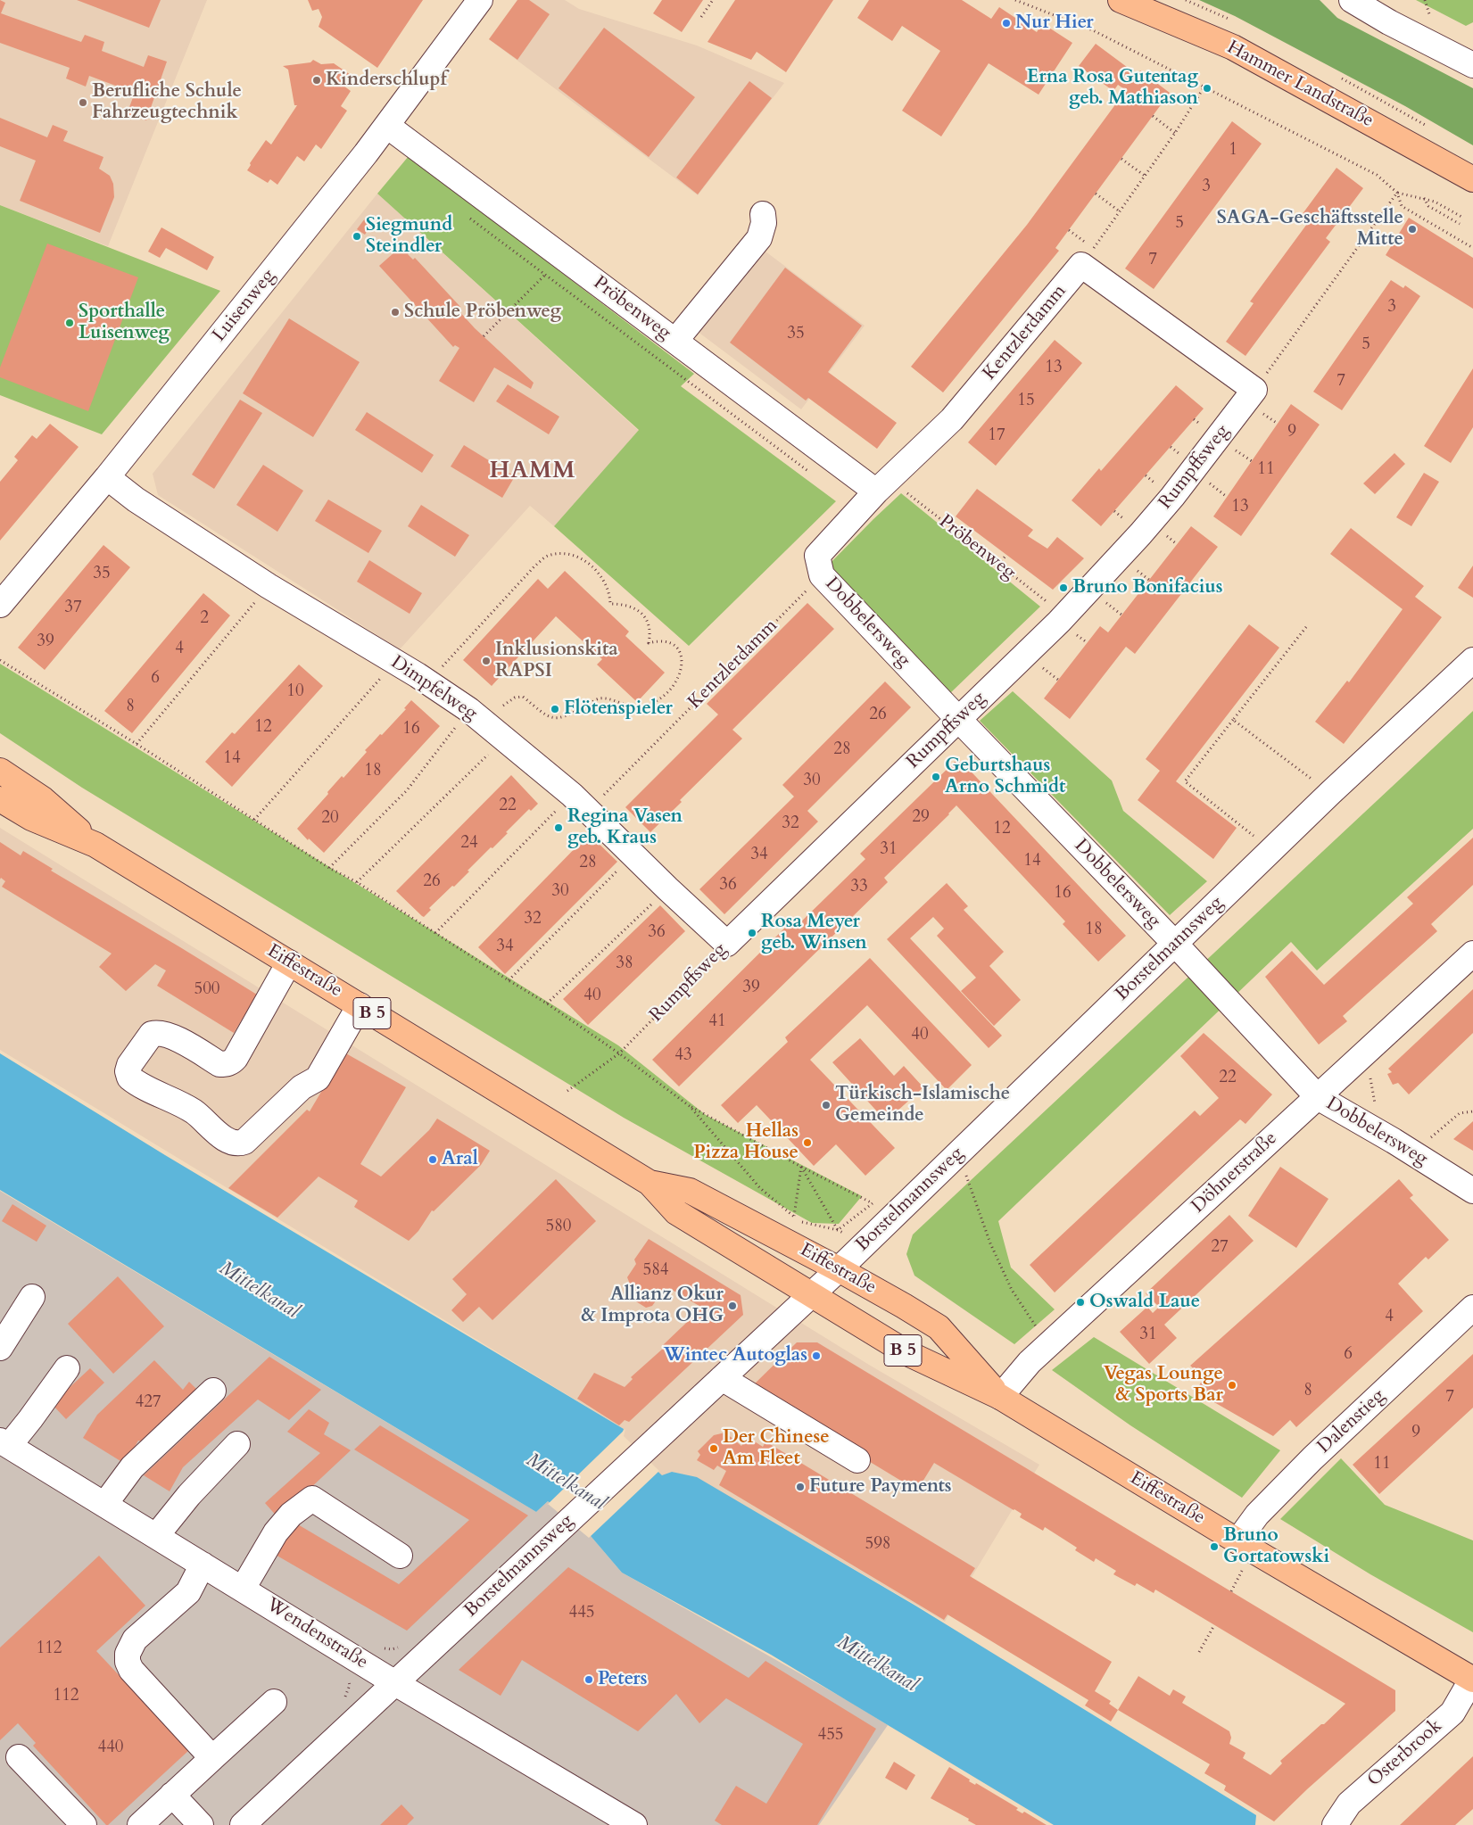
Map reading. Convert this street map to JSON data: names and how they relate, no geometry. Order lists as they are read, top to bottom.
{
  "streets": {
    "main road": ["Hammer Landstraße", "Eiffestraße", "B 5"],
    "street": [
      "Luisenweg",
      "Pröbenweg",
      "Kentzlerdamm",
      "Rumpffsweg",
      "Dobbelersweg",
      "Dimpfelweg",
      "Borstelmannsweg",
      "Döhnerstraße",
      "Dalenstieg",
      "Wendenstraße",
      "Osterbrook"
    ]
  },
  "crossings": [
    ["Luisenweg", "Pröbenweg"],
    ["Luisenweg", "Dimpfelweg"],
    ["Pröbenweg", "Kentzlerdamm"],
    ["Pröbenweg", "Rumpffsweg"],
    ["Kentzlerdamm", "Dobbelersweg"],
    ["Kentzlerdamm", "Dimpfelweg"],
    ["Rumpffsweg", "Dobbelersweg"],
    ["Rumpffsweg", "Dimpfelweg"],
    ["Dobbelersweg", "Borstelmannsweg"],
    ["Dobbelersweg", "Döhnerstraße"],
    ["Borstelmannsweg", "Eiffestraße"],
    ["Borstelmannsweg", "Wendenstraße"],
    ["Eiffestraße", "Döhnerstraße"],
    ["Eiffestraße", "Dalenstieg"],
    ["Eiffestraße", "Osterbrook"]
  ],
  "districts": ["HAMM"],
  "water": ["Mittelkanal"],
  "places": [
    "Nur Hier",
    "Kinderschlupf",
    "Erna Rosa Gutentag geb. Mathiason",
    "Berufliche Schule Fahrzeugtechnik",
    "SAGA-Geschäftsstelle Mitte",
    "Siegmund Steindler",
    "Schule Pröbenweg",
    "Sporthalle Luisenweg",
    "Bruno Bonifacius",
    "Inklusionskita RAPSI",
    "Flötenspieler",
    "Geburtshaus Arno Schmidt",
    "Regina Vasen geb. Kraus",
    "Rosa Meyer geb. Winsen",
    "Türkisch-Islamische Gemeinde",
    "Hellas Pizza House",
    "Aral",
    "Oswald Laue",
    "Allianz Okur & Improta OHG",
    "Wintec Autoglas",
    "Vegas Lounge & Sports Bar",
    "Der Chinese Am Fleet",
    "Future Payments",
    "Bruno Gortatowski",
    "Peters"
  ],
  "house_numbers": [
    "1",
    "3",
    "5",
    "7",
    "3",
    "35",
    "5",
    "13",
    "7",
    "15",
    "9",
    "17",
    "11",
    "13",
    "35",
    "37",
    "2",
    "39",
    "4",
    "6",
    "10",
    "8",
    "26",
    "12",
    "16",
    "28",
    "14",
    "18",
    "30",
    "22",
    "29",
    "20",
    "32",
    "12",
    "24",
    "31",
    "34",
    "14",
    "28",
    "26",
    "36",
    "33",
    "30",
    "16",
    "32",
    "18",
    "36",
    "34",
    "38",
    "39",
    "500",
    "40",
    "41",
    "40",
    "43",
    "22",
    "580",
    "27",
    "584",
    "4",
    "31",
    "6",
    "8",
    "7",
    "427",
    "9",
    "11",
    "598",
    "445",
    "112",
    "112",
    "455",
    "440"
  ]
}
